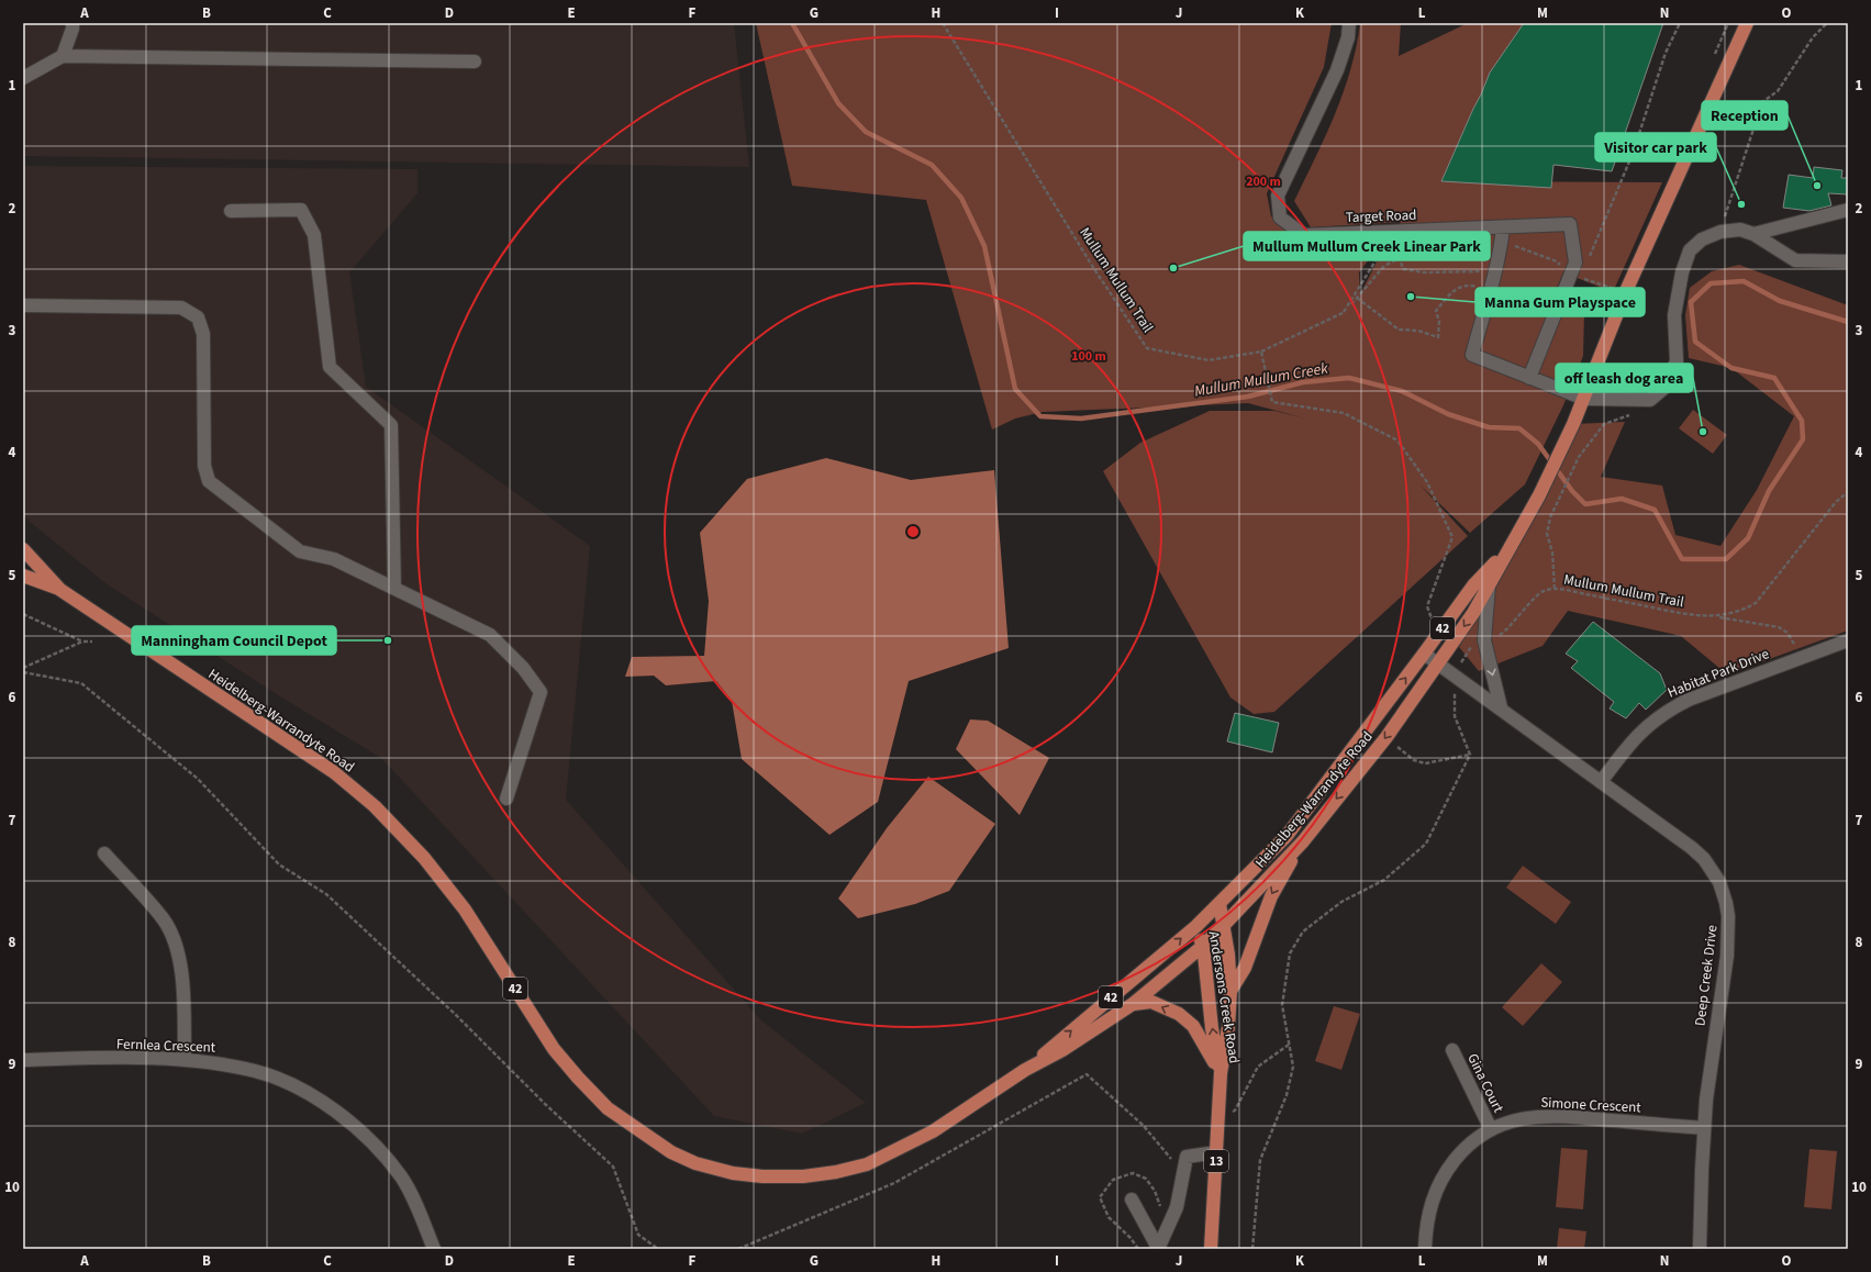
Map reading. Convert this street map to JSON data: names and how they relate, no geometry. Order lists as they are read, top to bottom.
{
  "streets": {
    "main road": [
      "42",
      "Heidelberg-Warrandyte Road",
      "Andersons Creek Road",
      "13"
    ],
    "street": [
      "Target Road",
      "Habitat Park Drive",
      "Deep Creek Drive",
      "Fernlea Crescent",
      "Gina Court",
      "Simone Crescent"
    ],
    "path": ["Mullum Mullum Trail"]
  },
  "crossings": [
    ["42", "Heidelberg-Warrandyte Road"],
    ["Habitat Park Drive", "Deep Creek Drive"],
    ["Heidelberg-Warrandyte Road", "Deep Creek Drive"],
    ["Heidelberg-Warrandyte Road", "Andersons Creek Road"],
    ["Deep Creek Drive", "Simone Crescent"],
    ["Gina Court", "Simone Crescent"]
  ],
  "water": ["Mullum Mullum Creek"],
  "places": [
    "Reception",
    "Visitor car park",
    "Mullum Mullum Creek Linear Park",
    "Manna Gum Playspace",
    "off leash dog area",
    "Manningham Council Depot"
  ],
  "grid": {
    "columns": [
      "A",
      "B",
      "C",
      "D",
      "E",
      "F",
      "G",
      "H",
      "I",
      "J",
      "K",
      "L",
      "M",
      "N",
      "O"
    ],
    "rows": [
      "1",
      "2",
      "3",
      "4",
      "5",
      "6",
      "7",
      "8",
      "9",
      "10"
    ]
  },
  "rings": ["200 m", "100 m"]
}
